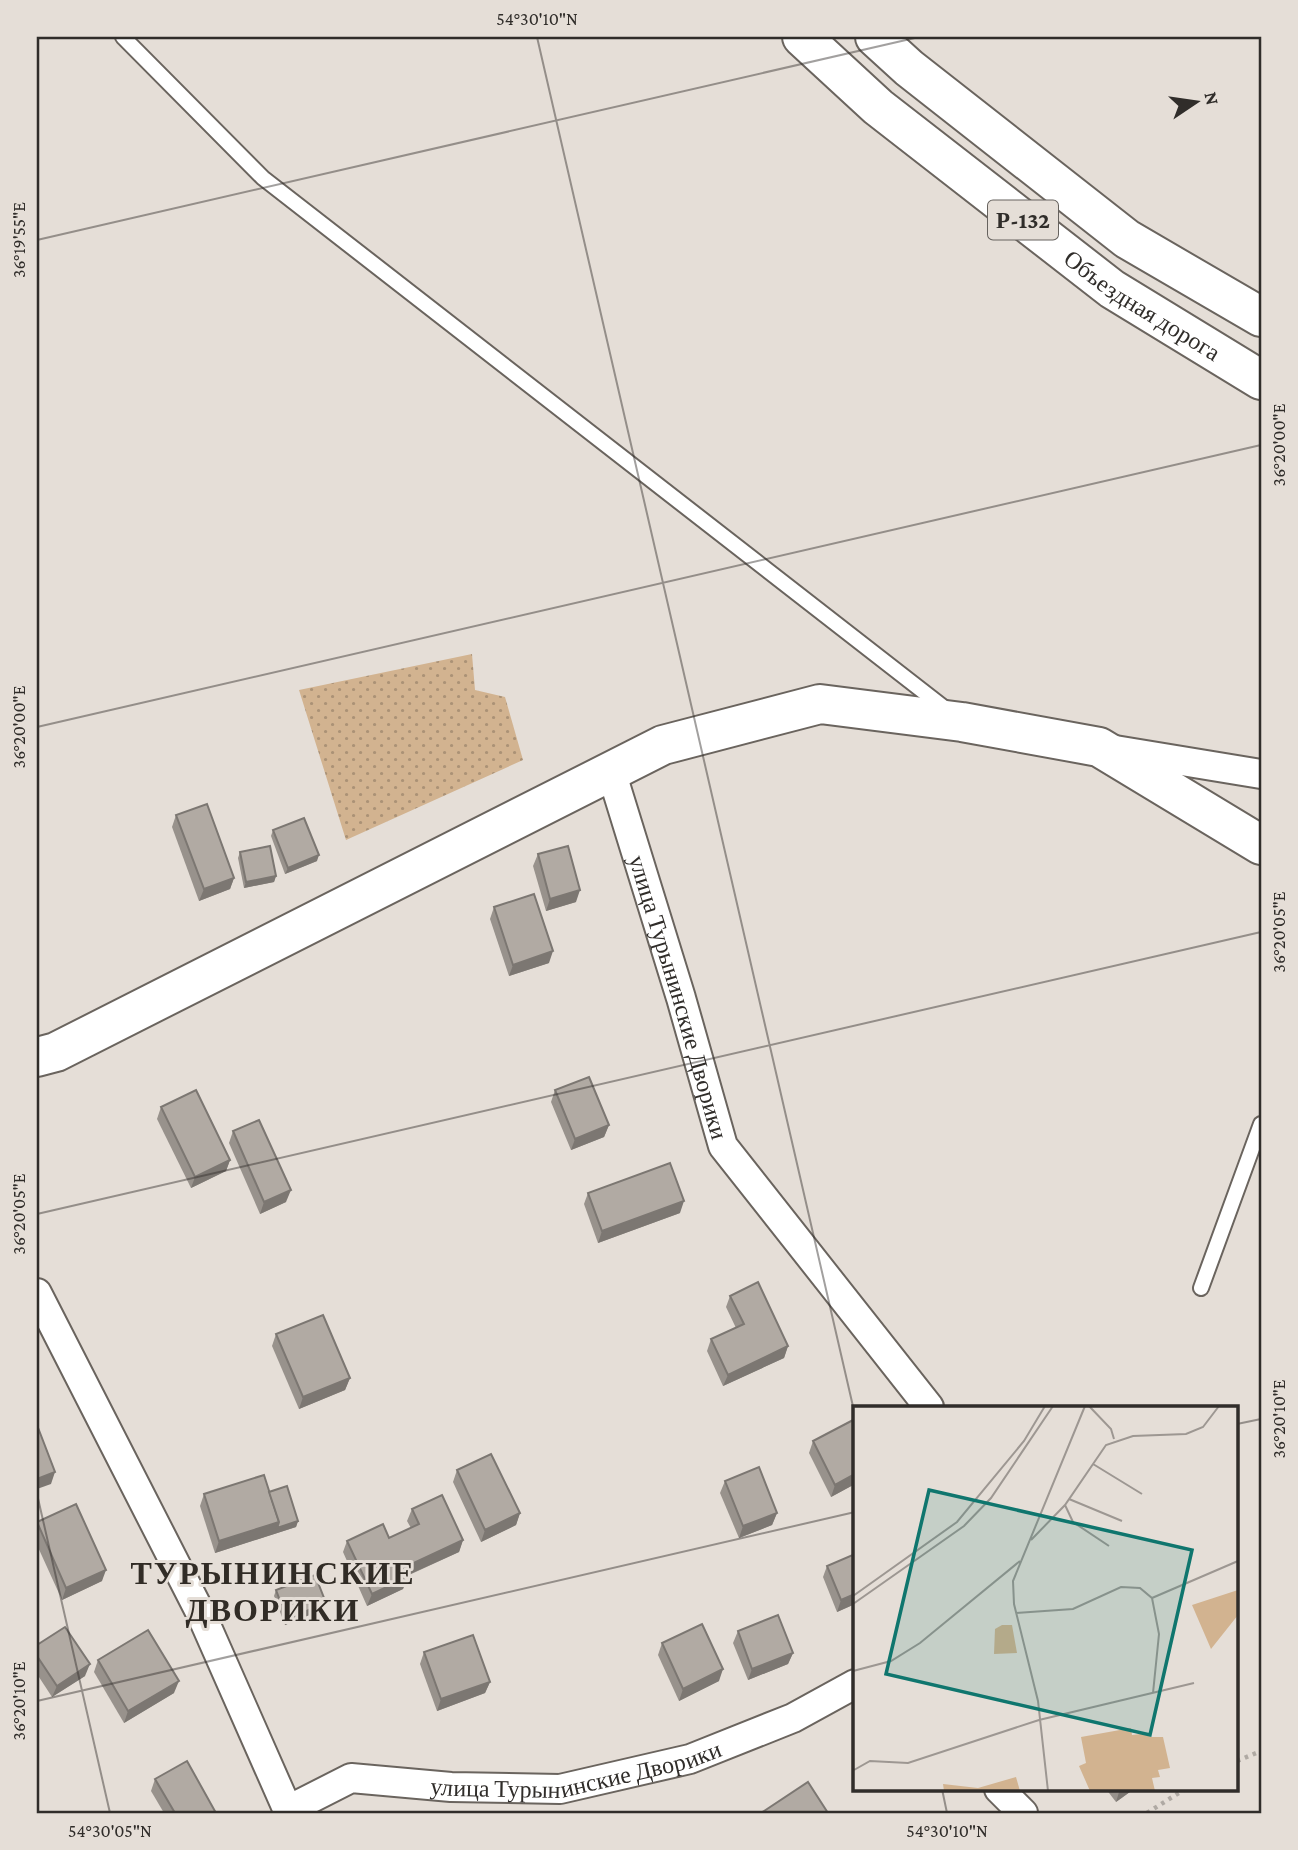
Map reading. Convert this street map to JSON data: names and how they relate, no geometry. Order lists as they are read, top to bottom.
{
  "streets": {
    "main road": ["Р-132", "Объездная дорога"],
    "street": ["улица Турынинские Дворики"]
  },
  "districts": ["ТУРЫНИНСКИЕ ДВОРИКИ"],
  "north": "right",
  "coordinates": [
    "54°30'10\"N",
    "36°19'55\"E",
    "36°20'00\"E",
    "36°20'05\"E",
    "36°20'10\"E",
    "54°30'05\"N"
  ]
}
